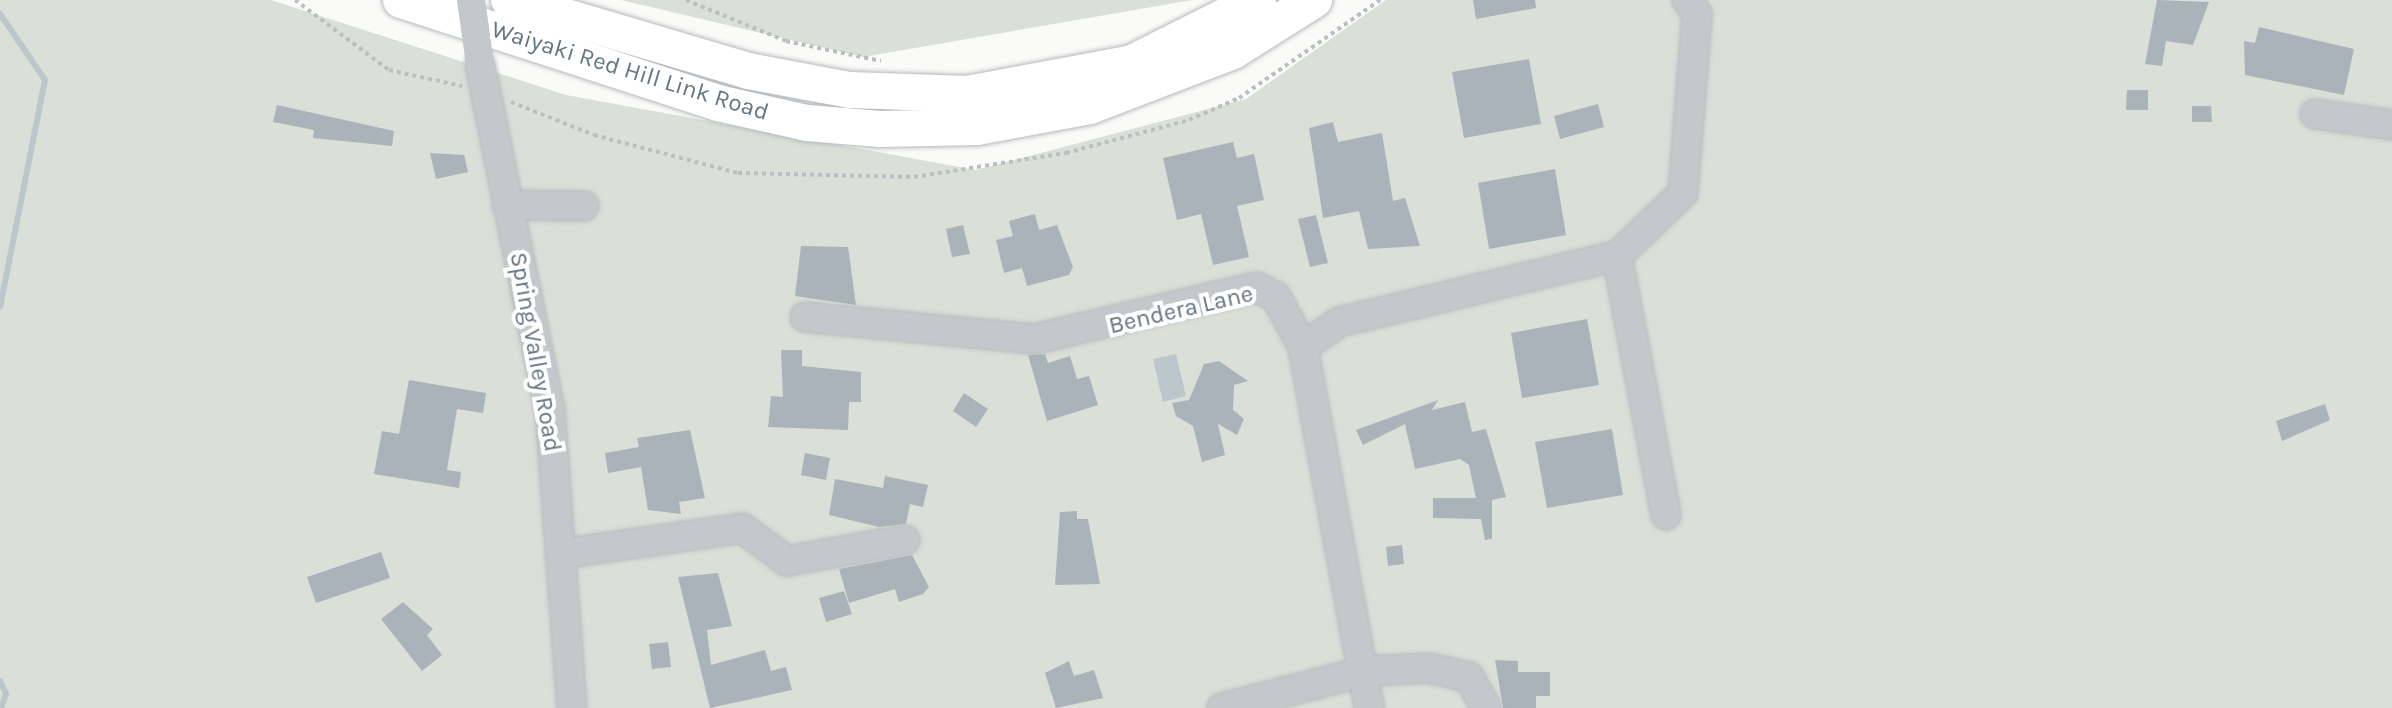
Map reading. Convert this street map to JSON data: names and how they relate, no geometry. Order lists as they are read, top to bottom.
{
  "streets": {
    "main road": ["Waiyaki Red Hill Link Road"],
    "street": ["Bendera Lane", "Spring Valley Road"]
  }
}
